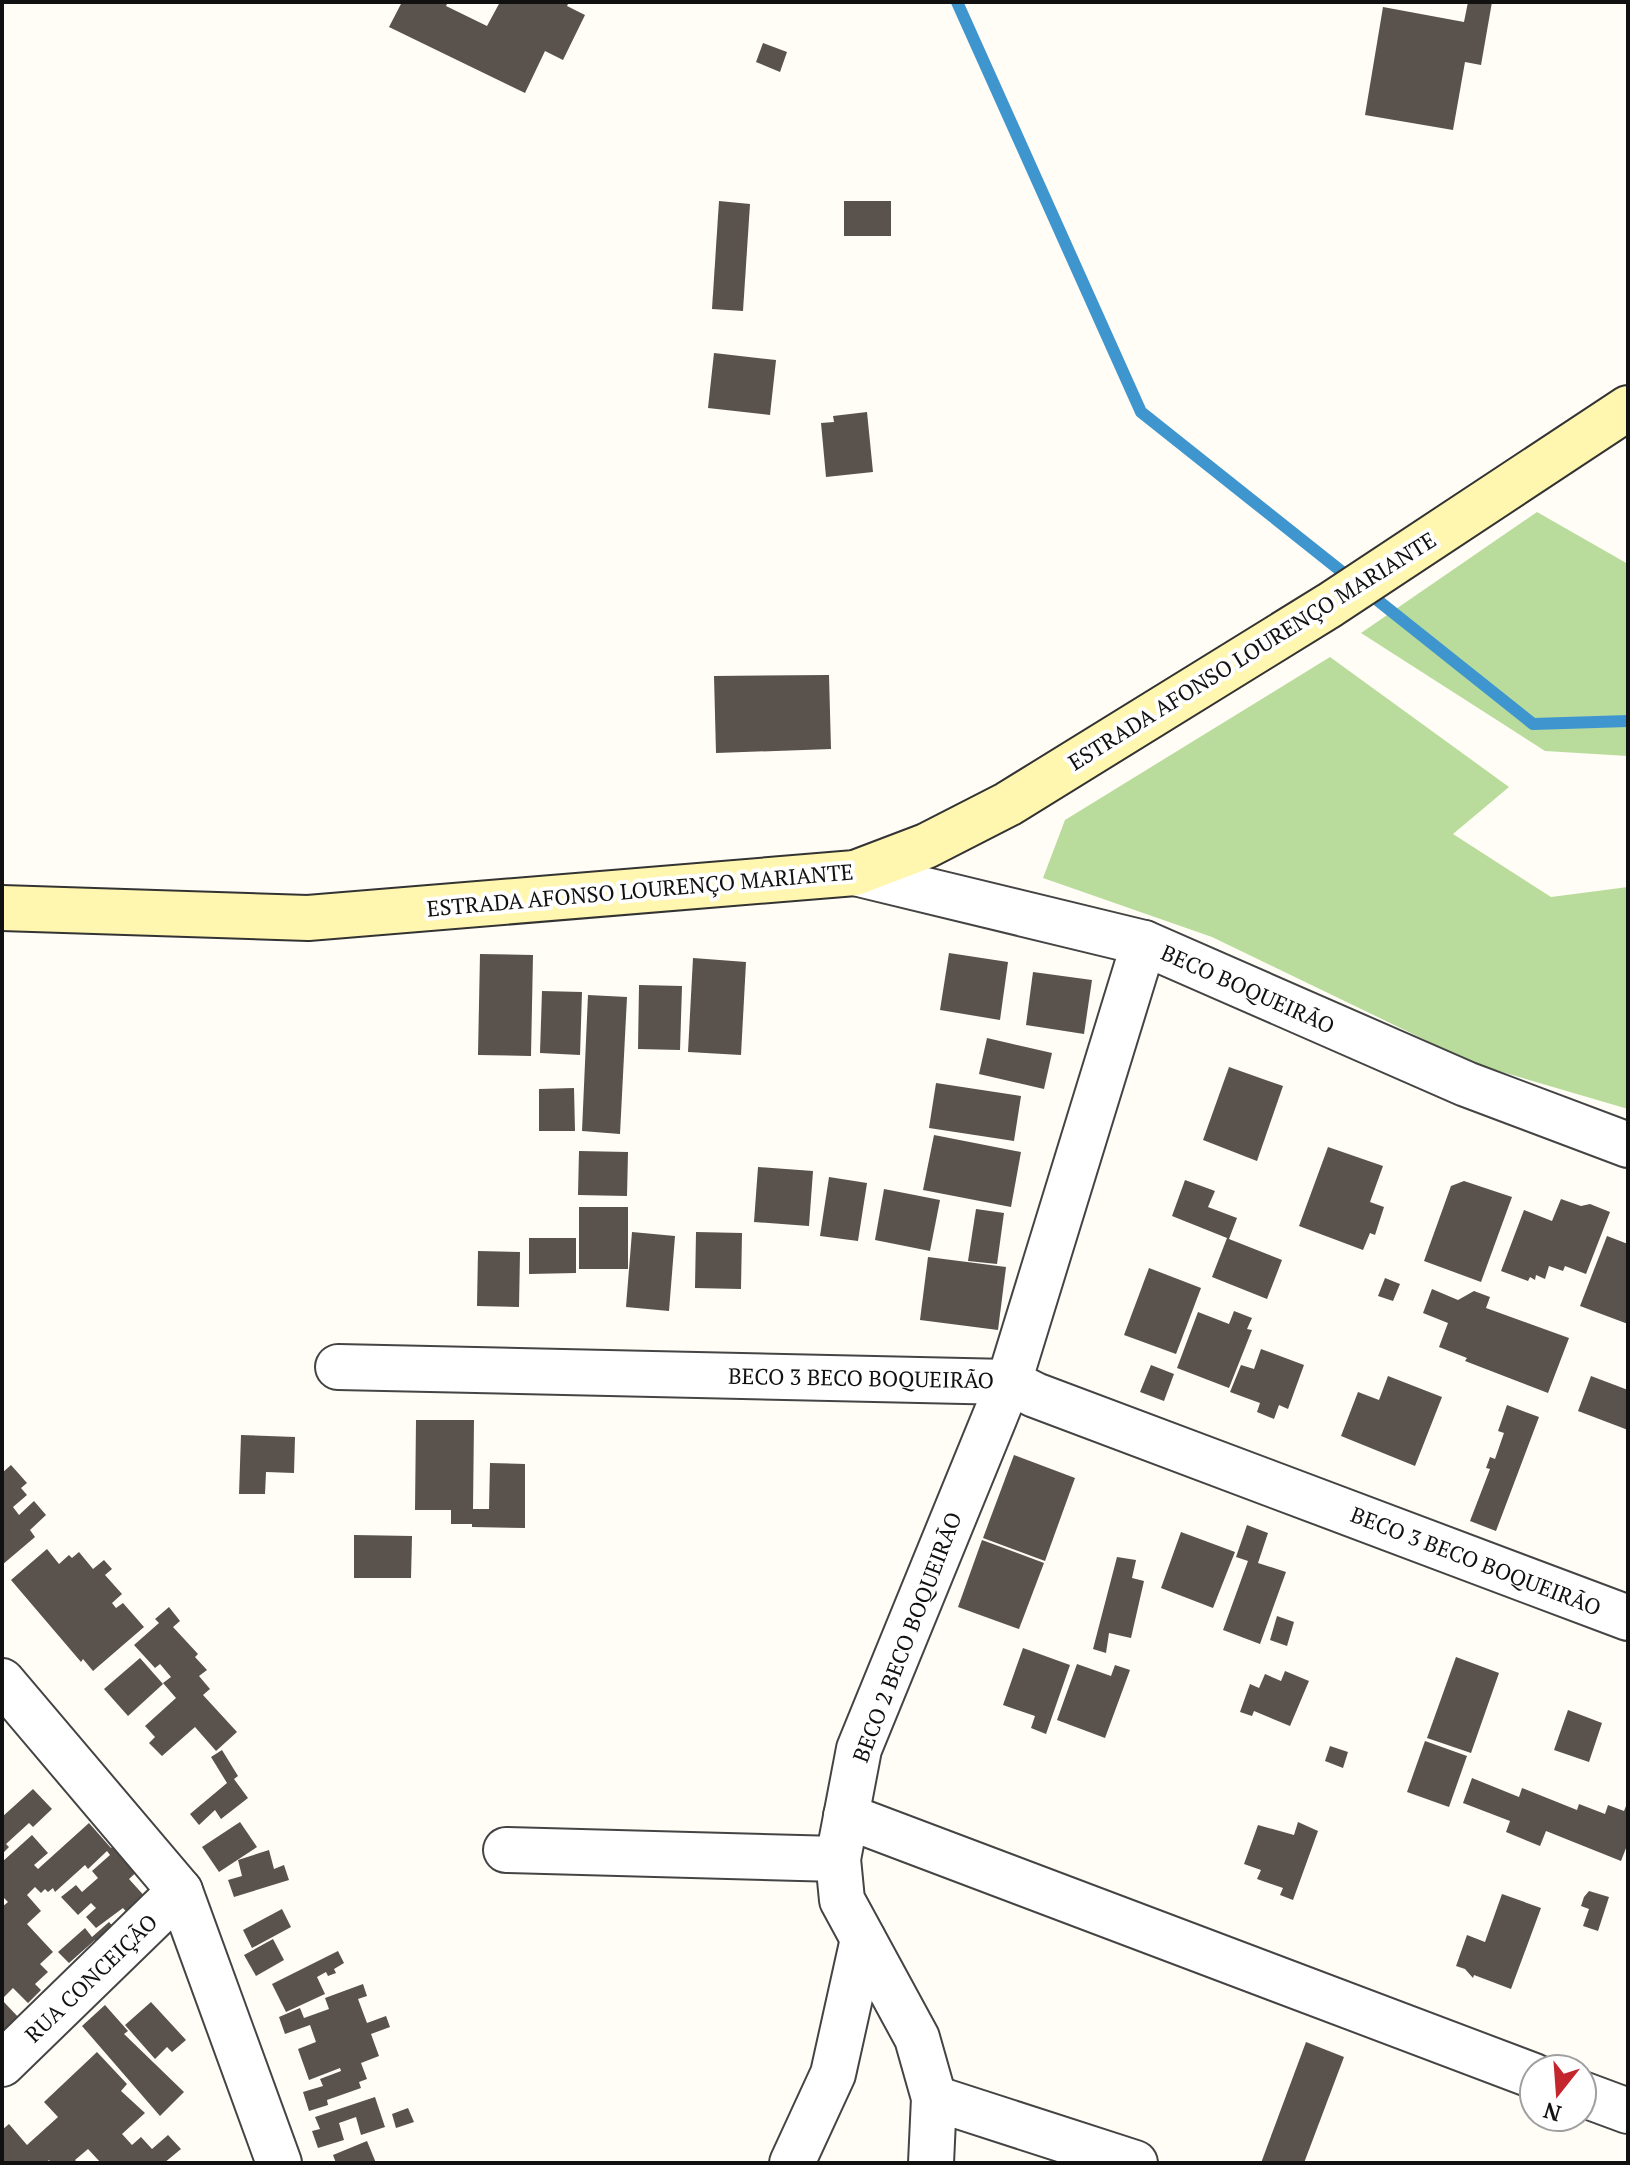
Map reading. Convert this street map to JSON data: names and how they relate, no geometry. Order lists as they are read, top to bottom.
{
  "streets": {
    "main road": ["ESTRADA AFONSO LOURENÇO MARIANTE"],
    "street": [
      "BECO BOQUEIRÃO",
      "BECO 3 BECO BOQUEIRÃO",
      "BECO 2 BECO BOQUEIRÃO",
      "RUA CONCEIÇÃO"
    ]
  },
  "crossings": [
    ["ESTRADA AFONSO LOURENÇO MARIANTE", "BECO BOQUEIRÃO"],
    ["BECO BOQUEIRÃO", "BECO 2 BECO BOQUEIRÃO"],
    ["BECO 3 BECO BOQUEIRÃO", "BECO 2 BECO BOQUEIRÃO"]
  ],
  "north": "bottom"
}
